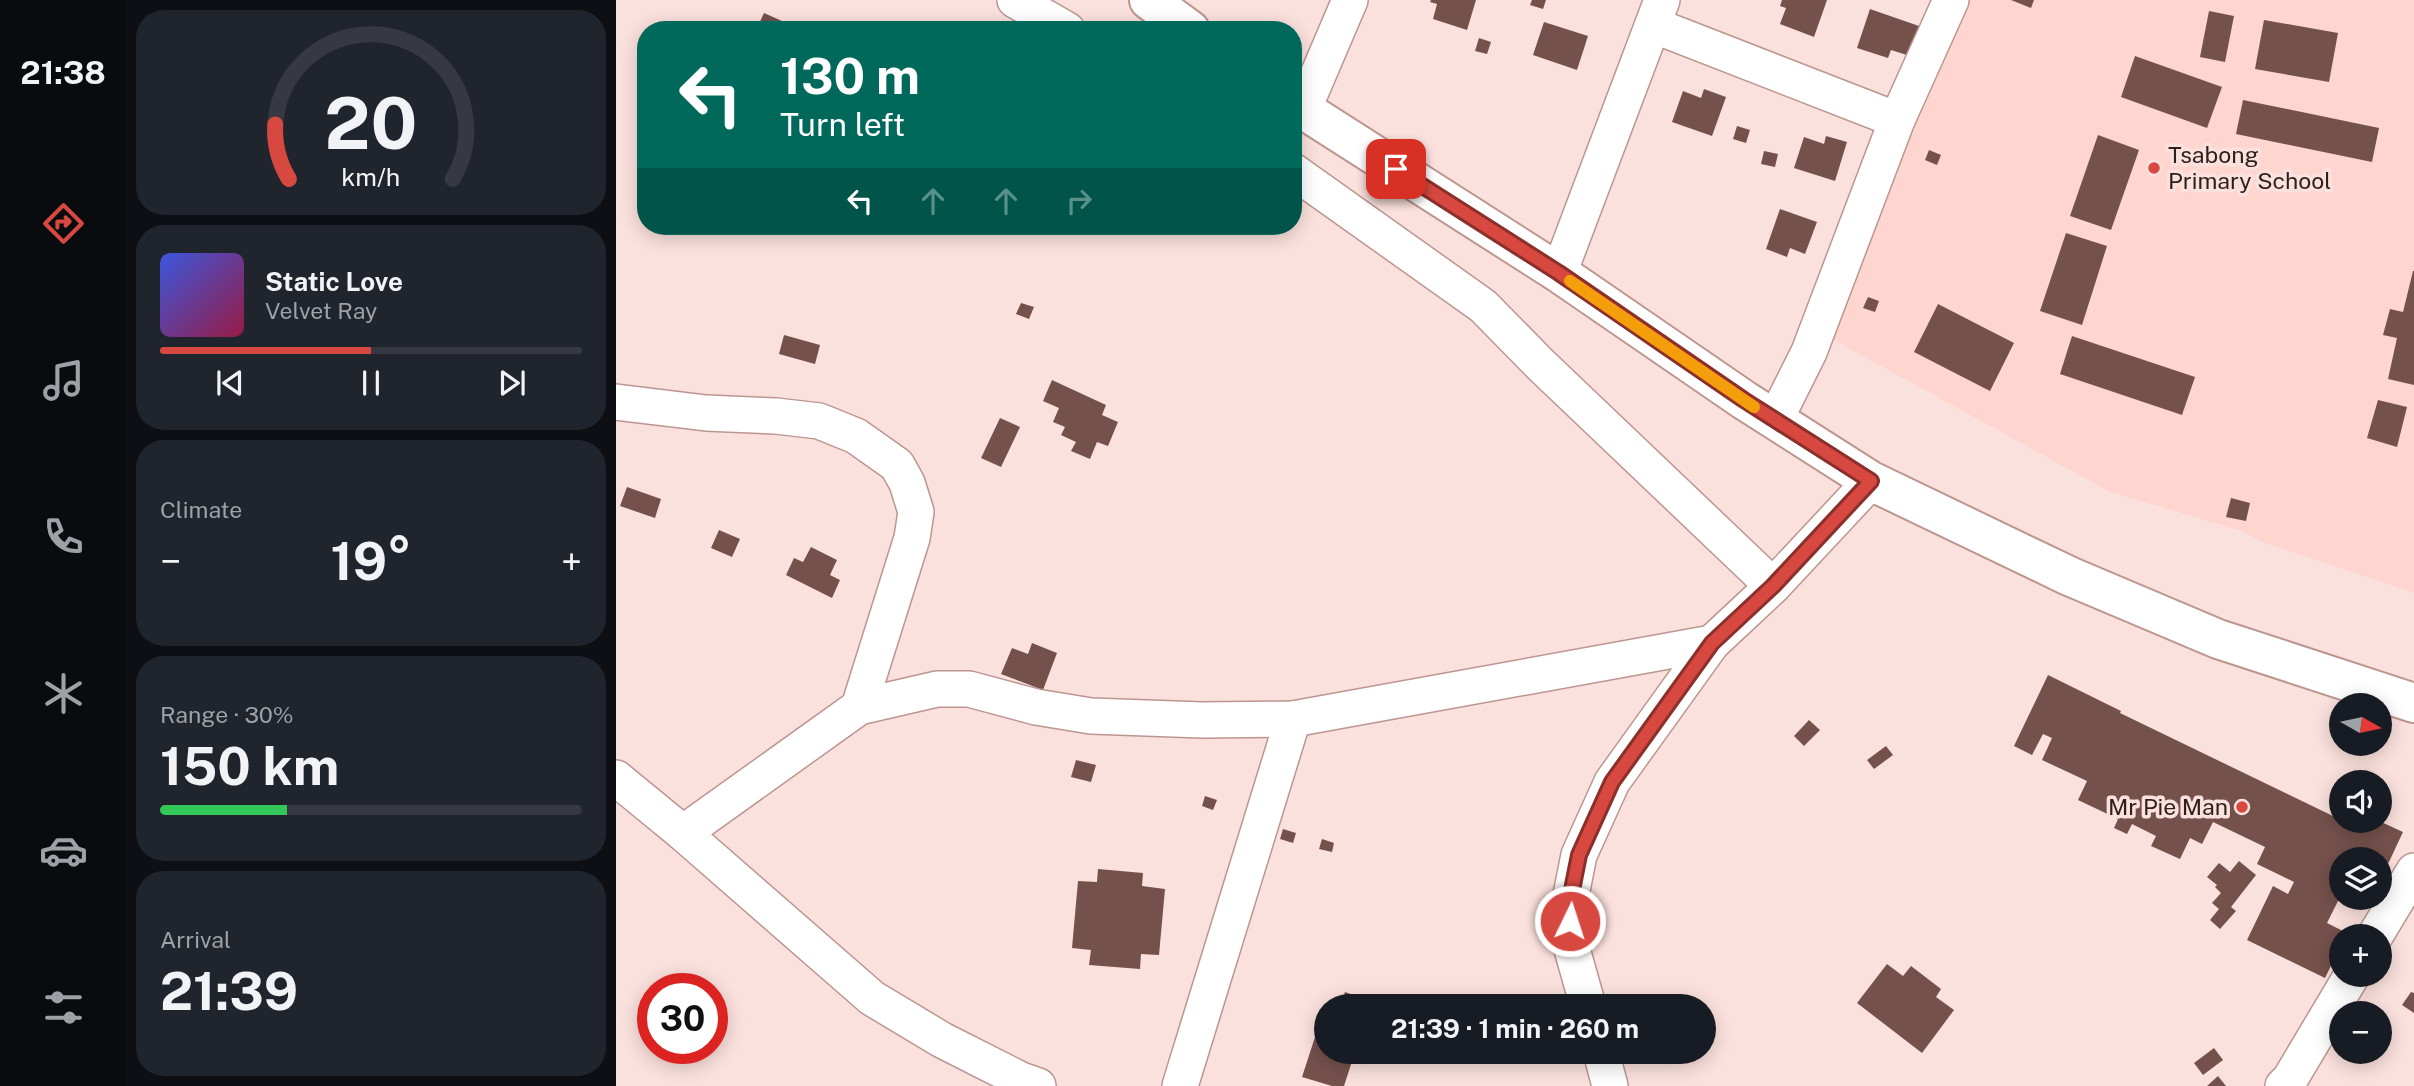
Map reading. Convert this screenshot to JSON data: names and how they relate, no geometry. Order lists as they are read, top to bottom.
{
  "places": ["Tsabong Primary School", "Mr Pie Man"],
  "north": "right",
  "page": {
    "tabs": "21:38",
    "turn": ["130 m", "Turn left"],
    "song": ["Static Love", "Velvet Ray"],
    "tile": [
      "Climate",
      ["Range · 30%", "150 km"],
      ["Arrival", "21:39"]
    ],
    "heat": ["−", "19°", "+"],
    "map_buttons": ["+", "−"],
    "limit": "30",
    "trip": "21:39 · 1 min · 260 m",
    "gauge": ["20", "km/h"]
  }
}
